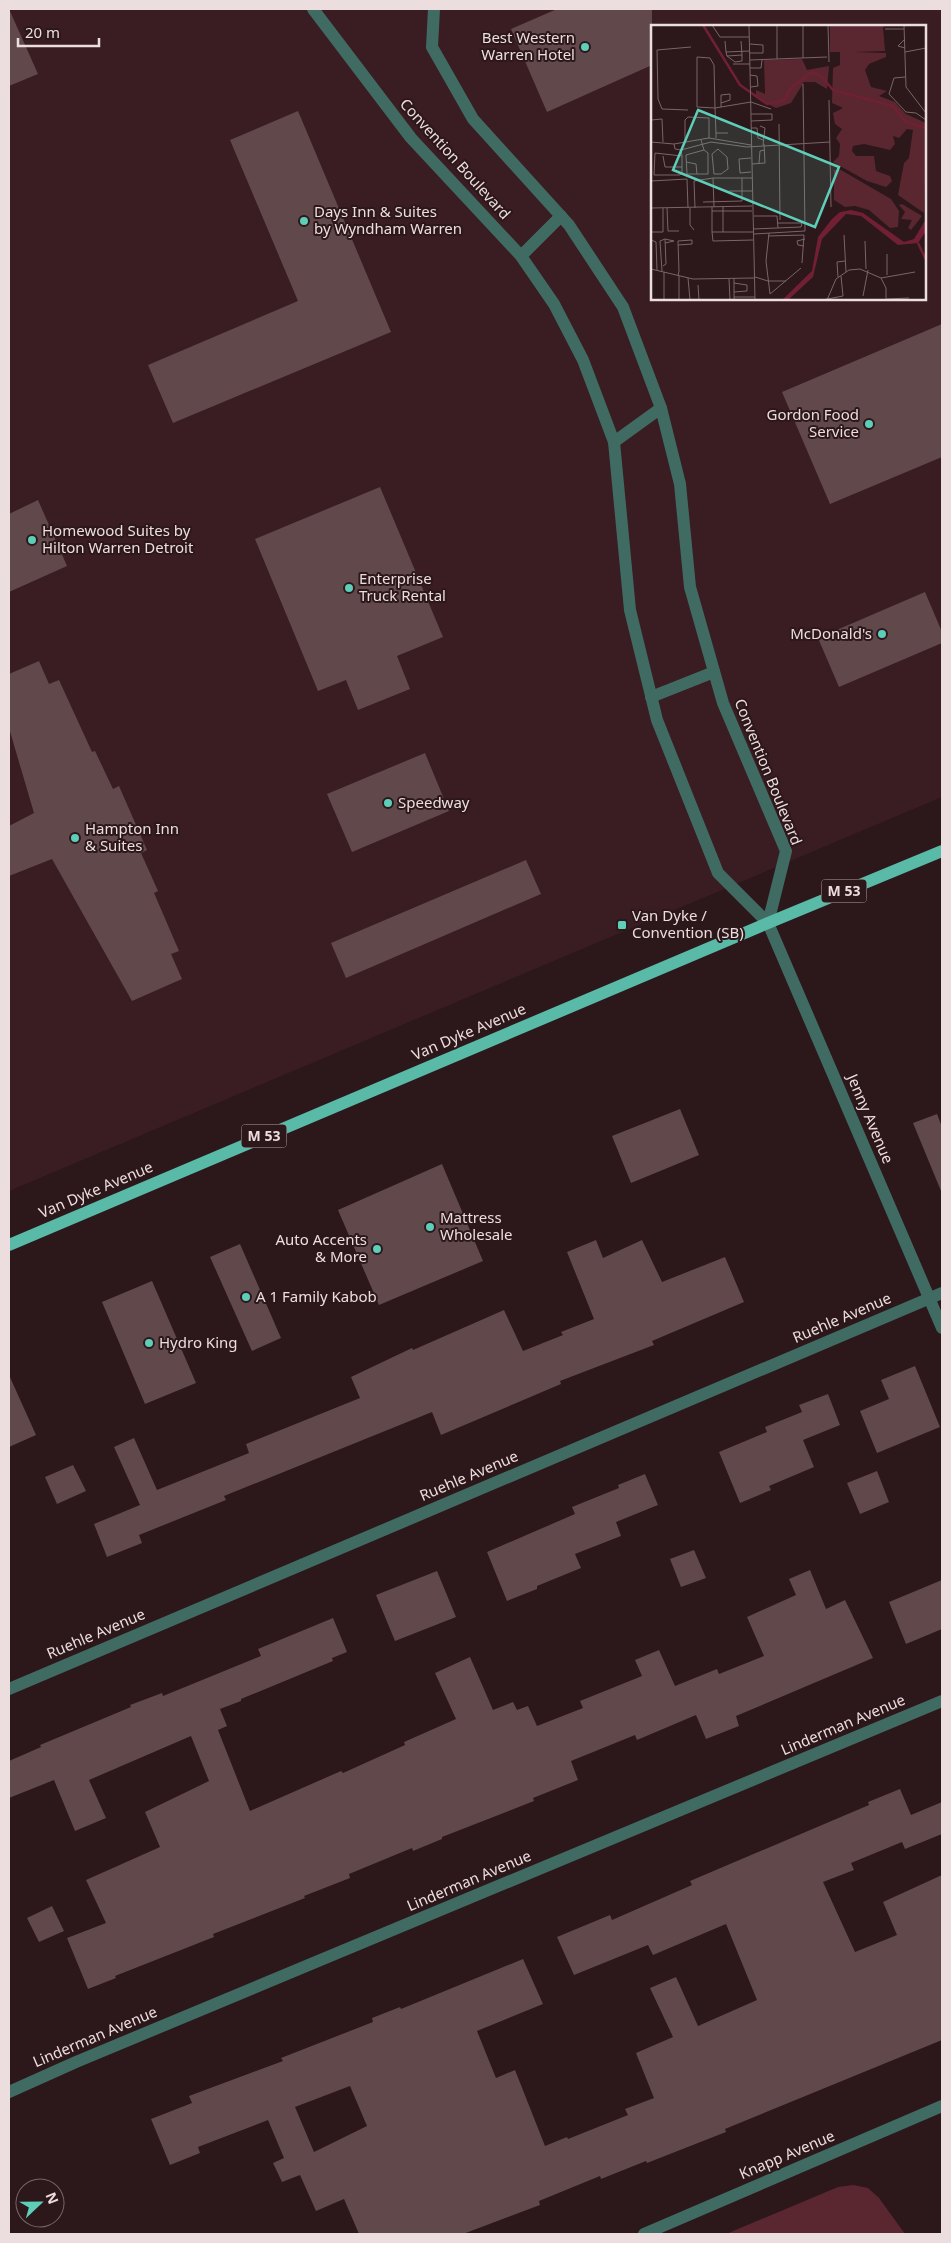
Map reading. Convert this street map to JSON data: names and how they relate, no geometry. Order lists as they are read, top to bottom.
{
  "streets": {
    "main road": ["M 53", "Van Dyke Avenue"],
    "street": [
      "Convention Boulevard",
      "Jenny Avenue",
      "Ruehle Avenue",
      "Linderman Avenue",
      "Knapp Avenue"
    ]
  },
  "crossings": [
    ["Convention Boulevard", "Van Dyke Avenue"],
    ["Convention Boulevard", "Jenny Avenue"],
    ["Van Dyke Avenue", "Jenny Avenue"],
    ["Jenny Avenue", "Ruehle Avenue"]
  ],
  "places": {
    "other": [
      "Best Western Warren Hotel",
      "Days Inn & Suites by Wyndham Warren",
      "Gordon Food Service",
      "Homewood Suites by Hilton Warren Detroit",
      "Enterprise Truck Rental",
      "McDonald's",
      "Speedway",
      "Hampton Inn & Suites",
      "Mattress Wholesale",
      "Auto Accents & More",
      "A 1 Family Kabob",
      "Hydro King"
    ],
    "transit": ["Van Dyke / Convention (SB)"]
  },
  "scale_bar": "20 m",
  "north": "right"
}
